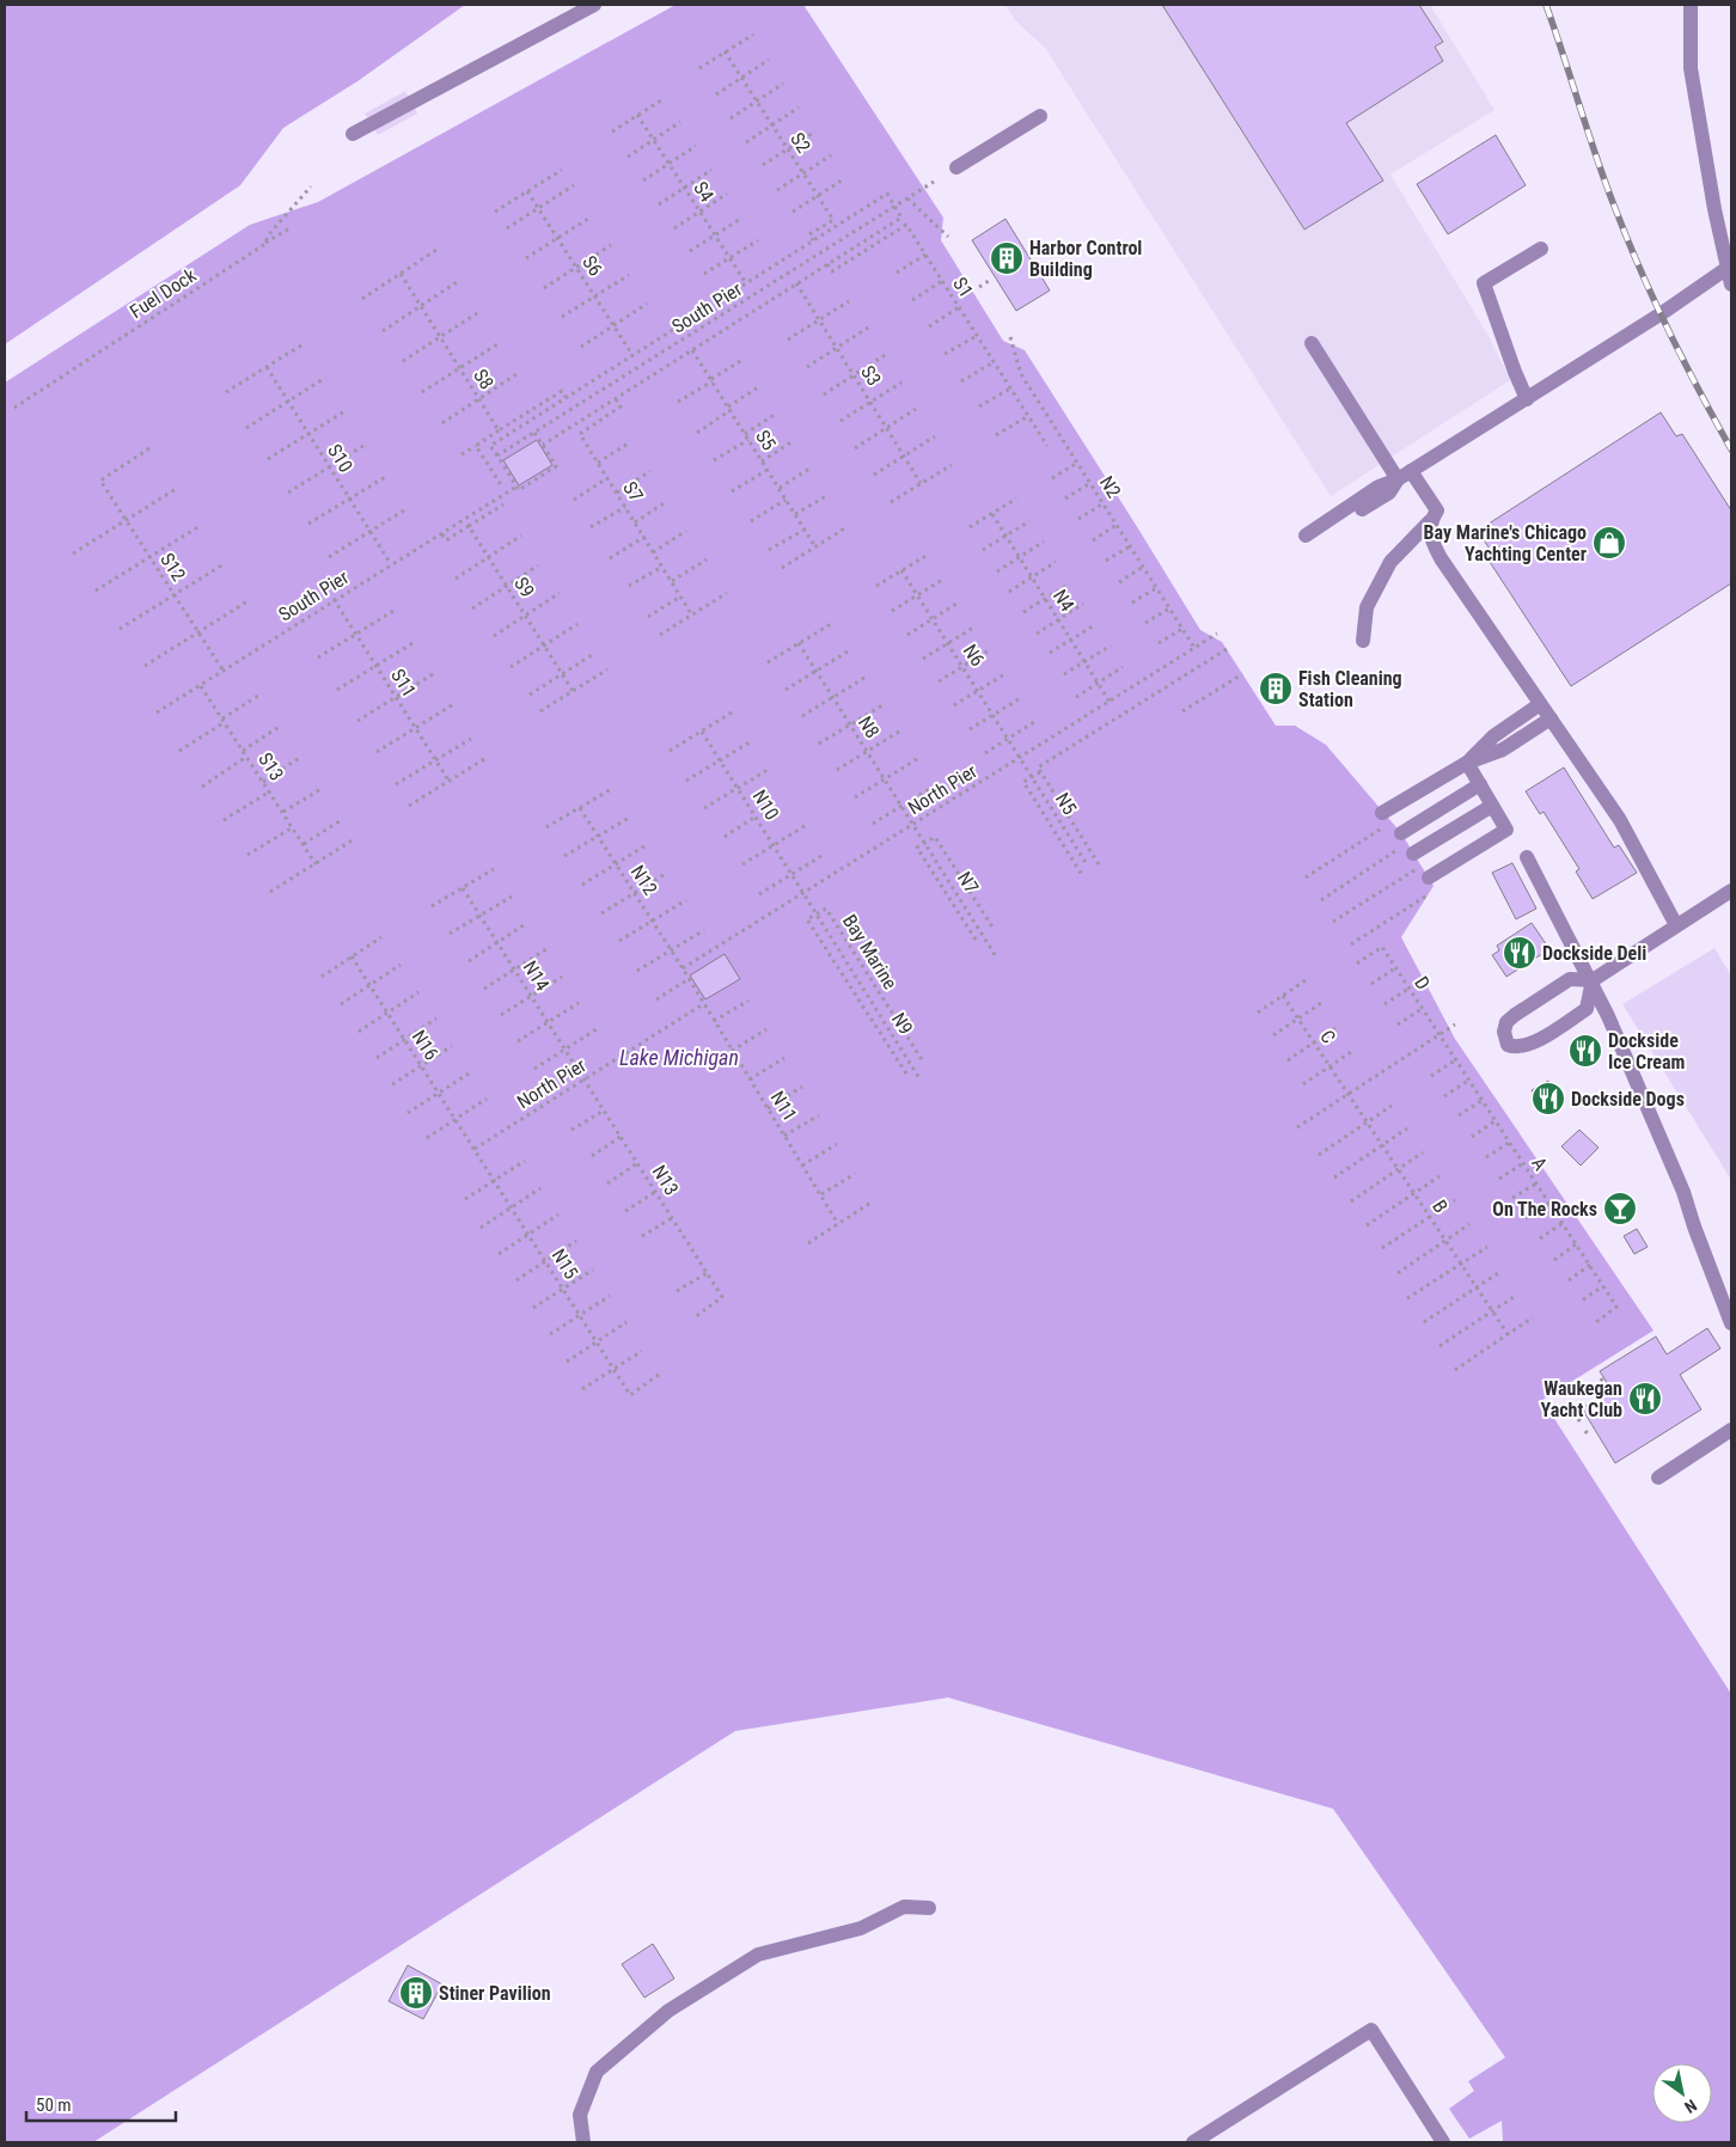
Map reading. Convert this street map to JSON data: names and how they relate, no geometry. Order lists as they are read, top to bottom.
{
  "streets": {
    "path": [
      "S2",
      "S4",
      "S6",
      "S1",
      "Fuel Dock",
      "South Pier",
      "S3",
      "S8",
      "S5",
      "S10",
      "N2",
      "S7",
      "S12",
      "S9",
      "N4",
      "N6",
      "S11",
      "N8",
      "S13",
      "North Pier",
      "N5",
      "N10",
      "N12",
      "N7",
      "Bay Marine",
      "N14",
      "D",
      "N9",
      "C",
      "N16",
      "N11",
      "A",
      "N13",
      "B",
      "N15"
    ]
  },
  "crossings": [
    ["South Pier", "S10"],
    ["South Pier", "S12"],
    ["South Pier", "S11"],
    ["South Pier", "S13"],
    ["N2", "North Pier"],
    ["N4", "North Pier"],
    ["N6", "N5"],
    ["N8", "N7"],
    ["North Pier", "N12"],
    ["North Pier", "N16"],
    ["North Pier", "N11"],
    ["North Pier", "N15"],
    ["N10", "N9"],
    ["N12", "N11"],
    ["Bay Marine", "N9"],
    ["N14", "N13"],
    ["D", "A"],
    ["C", "B"],
    ["N16", "N15"]
  ],
  "water": ["Lake Michigan"],
  "places": {
    "building": ["Harbor Control Building", "Fish Cleaning Station", "Stiner Pavilion"],
    "shop": ["Bay Marine's Chicago Yachting Center"],
    "restaurant": [
      "Dockside Deli",
      "Dockside Ice Cream",
      "Dockside Dogs",
      "Waukegan Yacht Club"
    ],
    "bar": ["On The Rocks"]
  },
  "scale_bar": "50 m",
  "north": "bottom right"
}
